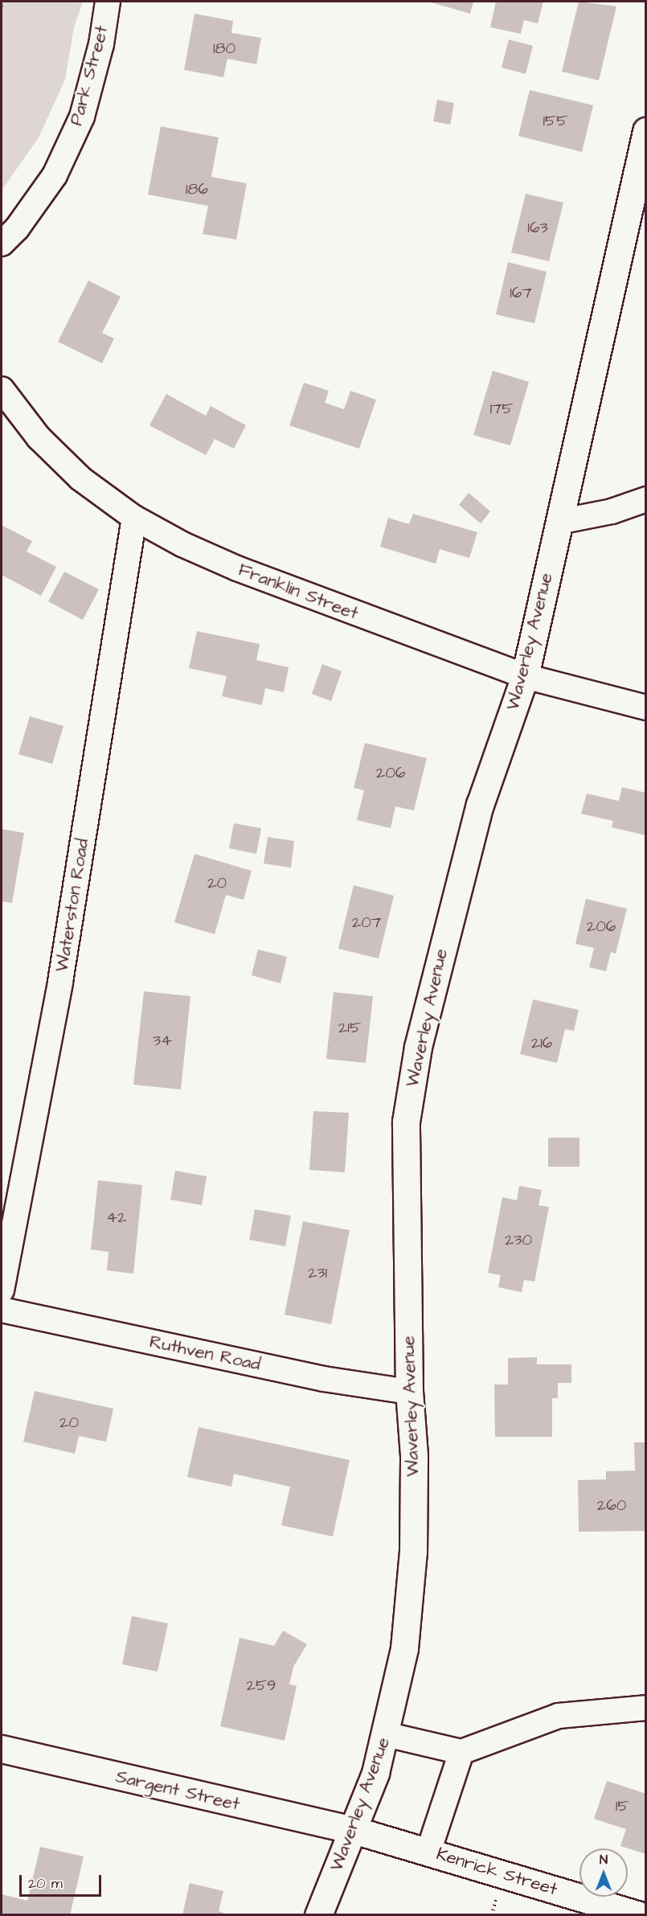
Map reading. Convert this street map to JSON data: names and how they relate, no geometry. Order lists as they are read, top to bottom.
{
  "streets": {
    "street": [
      "Park Street",
      "Franklin Street",
      "Waverley Avenue",
      "Waterston Road",
      "Ruthven Road",
      "Sargent Street",
      "Kenrick Street"
    ]
  },
  "crossings": [
    ["Franklin Street", "Waverley Avenue"],
    ["Franklin Street", "Waterston Road"],
    ["Waverley Avenue", "Ruthven Road"],
    ["Waverley Avenue", "Sargent Street"],
    ["Waverley Avenue", "Kenrick Street"],
    ["Sargent Street", "Kenrick Street"]
  ],
  "house_numbers": [
    "180",
    "155",
    "186",
    "163",
    "167",
    "175",
    "206",
    "20",
    "207",
    "206",
    "215",
    "34",
    "216",
    "42",
    "230",
    "231",
    "20",
    "260",
    "259",
    "15"
  ],
  "scale_bar": "20 m",
  "north": "top"
}
